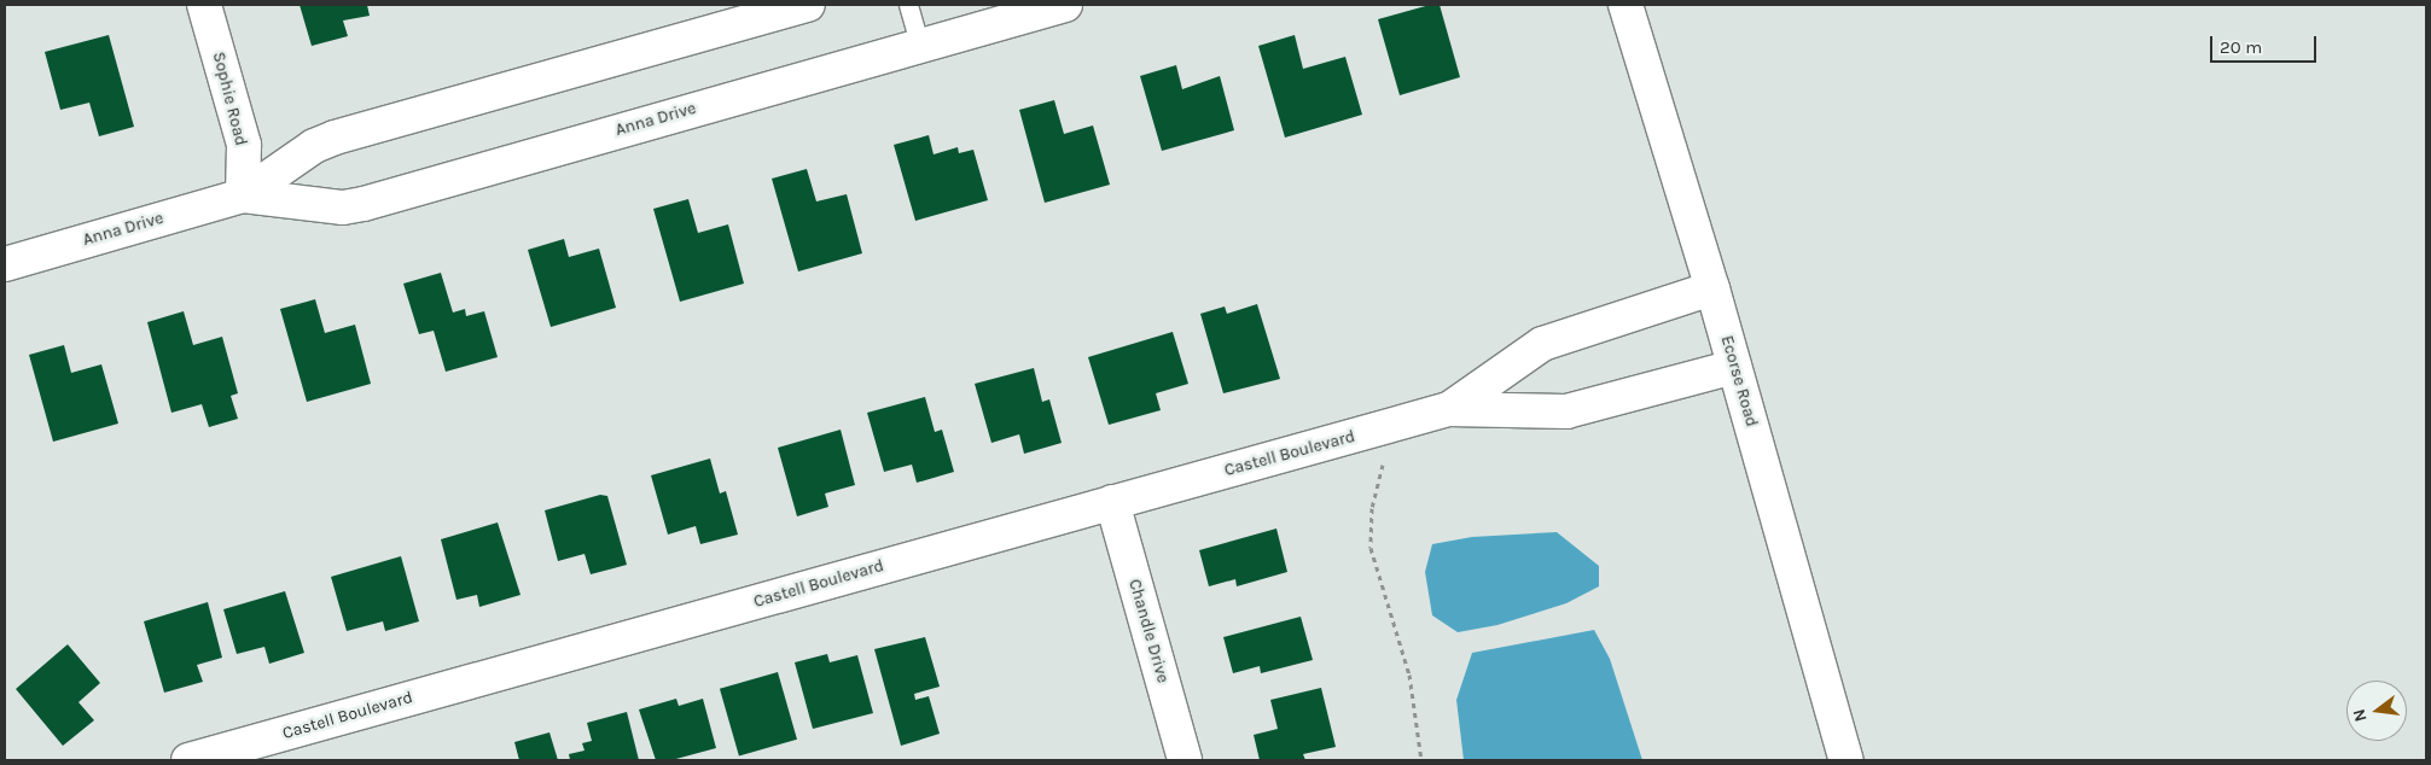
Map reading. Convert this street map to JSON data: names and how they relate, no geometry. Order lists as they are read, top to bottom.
{
  "streets": {
    "street": [
      "Sophie Road",
      "Anna Drive",
      "Ecorse Road",
      "Castell Boulevard",
      "Chandle Drive"
    ]
  },
  "crossings": [
    ["Sophie Road", "Anna Drive"],
    ["Ecorse Road", "Castell Boulevard"],
    ["Castell Boulevard", "Chandle Drive"]
  ],
  "scale_bar": "20 m",
  "north": "left"
}
